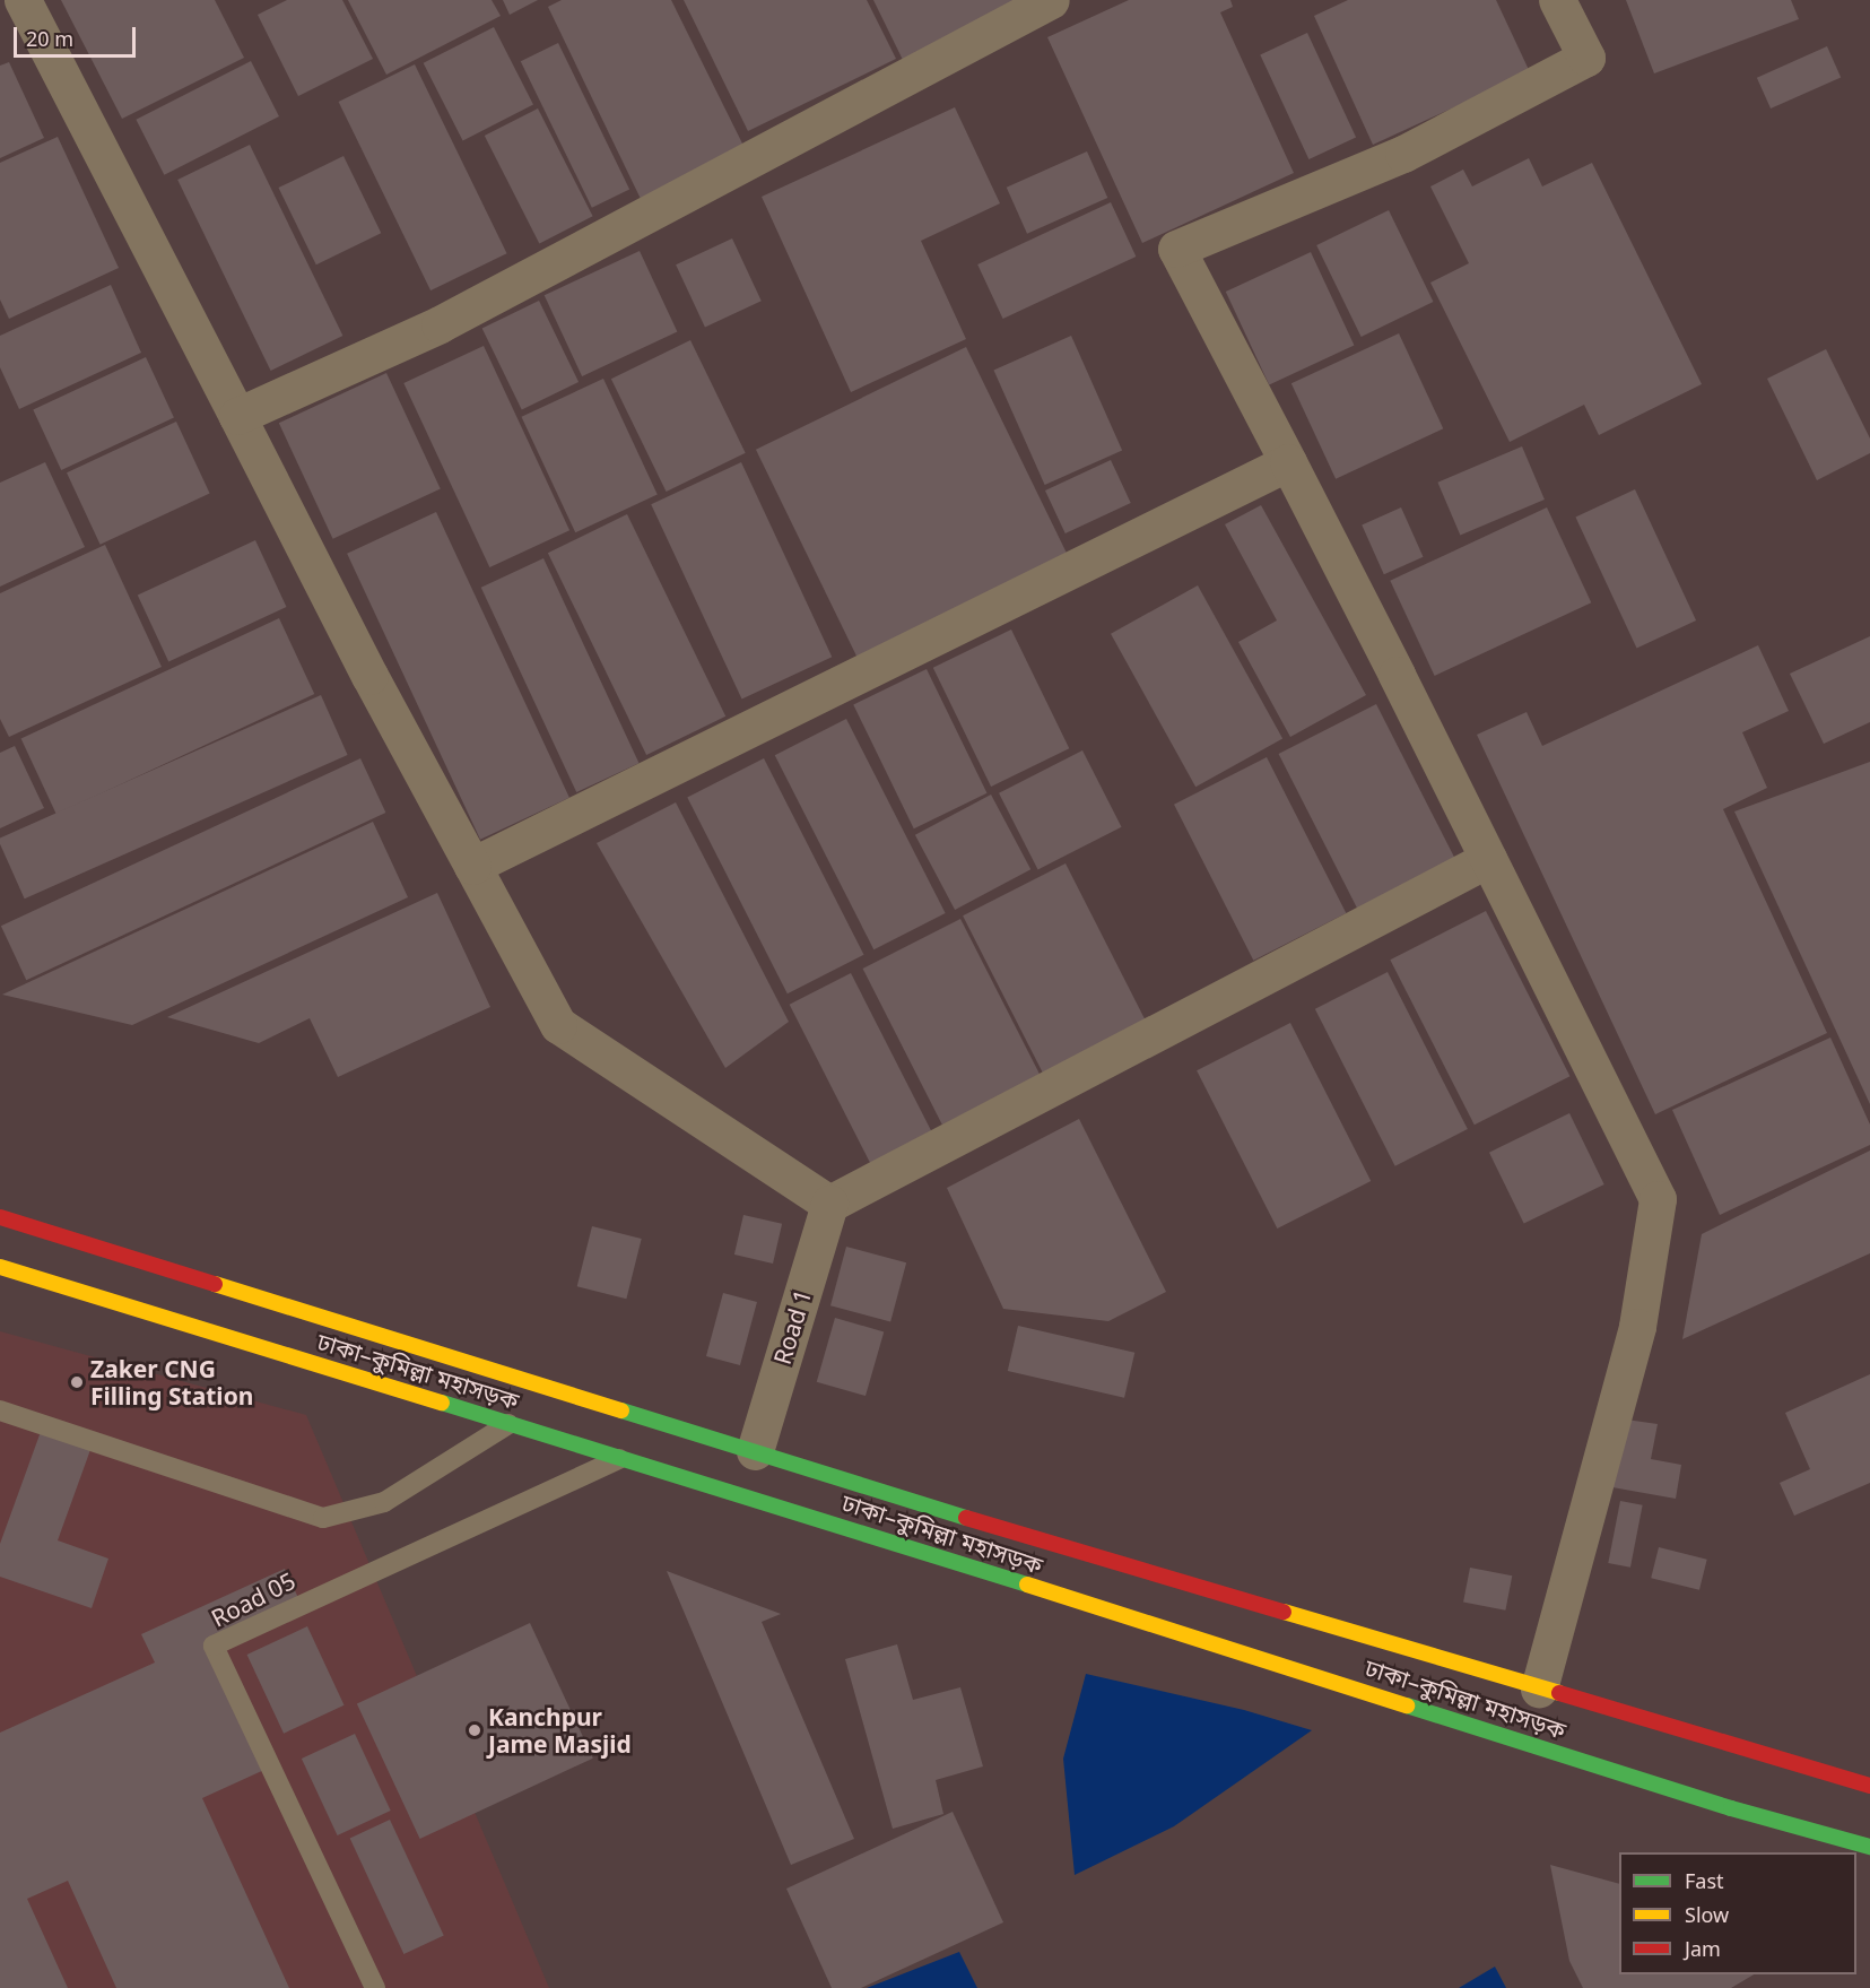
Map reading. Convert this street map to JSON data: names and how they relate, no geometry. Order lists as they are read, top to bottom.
{
  "streets": {
    "highway": ["ঢাকা–কুমিল্লা মহাসড়ক"],
    "street": ["Road 1"],
    "lane": ["Road 05"]
  },
  "crossings": [
    ["Road 1", "ঢাকা–কুমিল্লা মহাসড়ক"],
    ["ঢাকা–কুমিল্লা মহাসড়ক", "Road 05"]
  ],
  "places": ["Zaker CNG Filling Station", "Kanchpur Jame Masjid"],
  "legend": ["Fast", "Slow", "Jam"],
  "scale_bar": "20 m"
}
